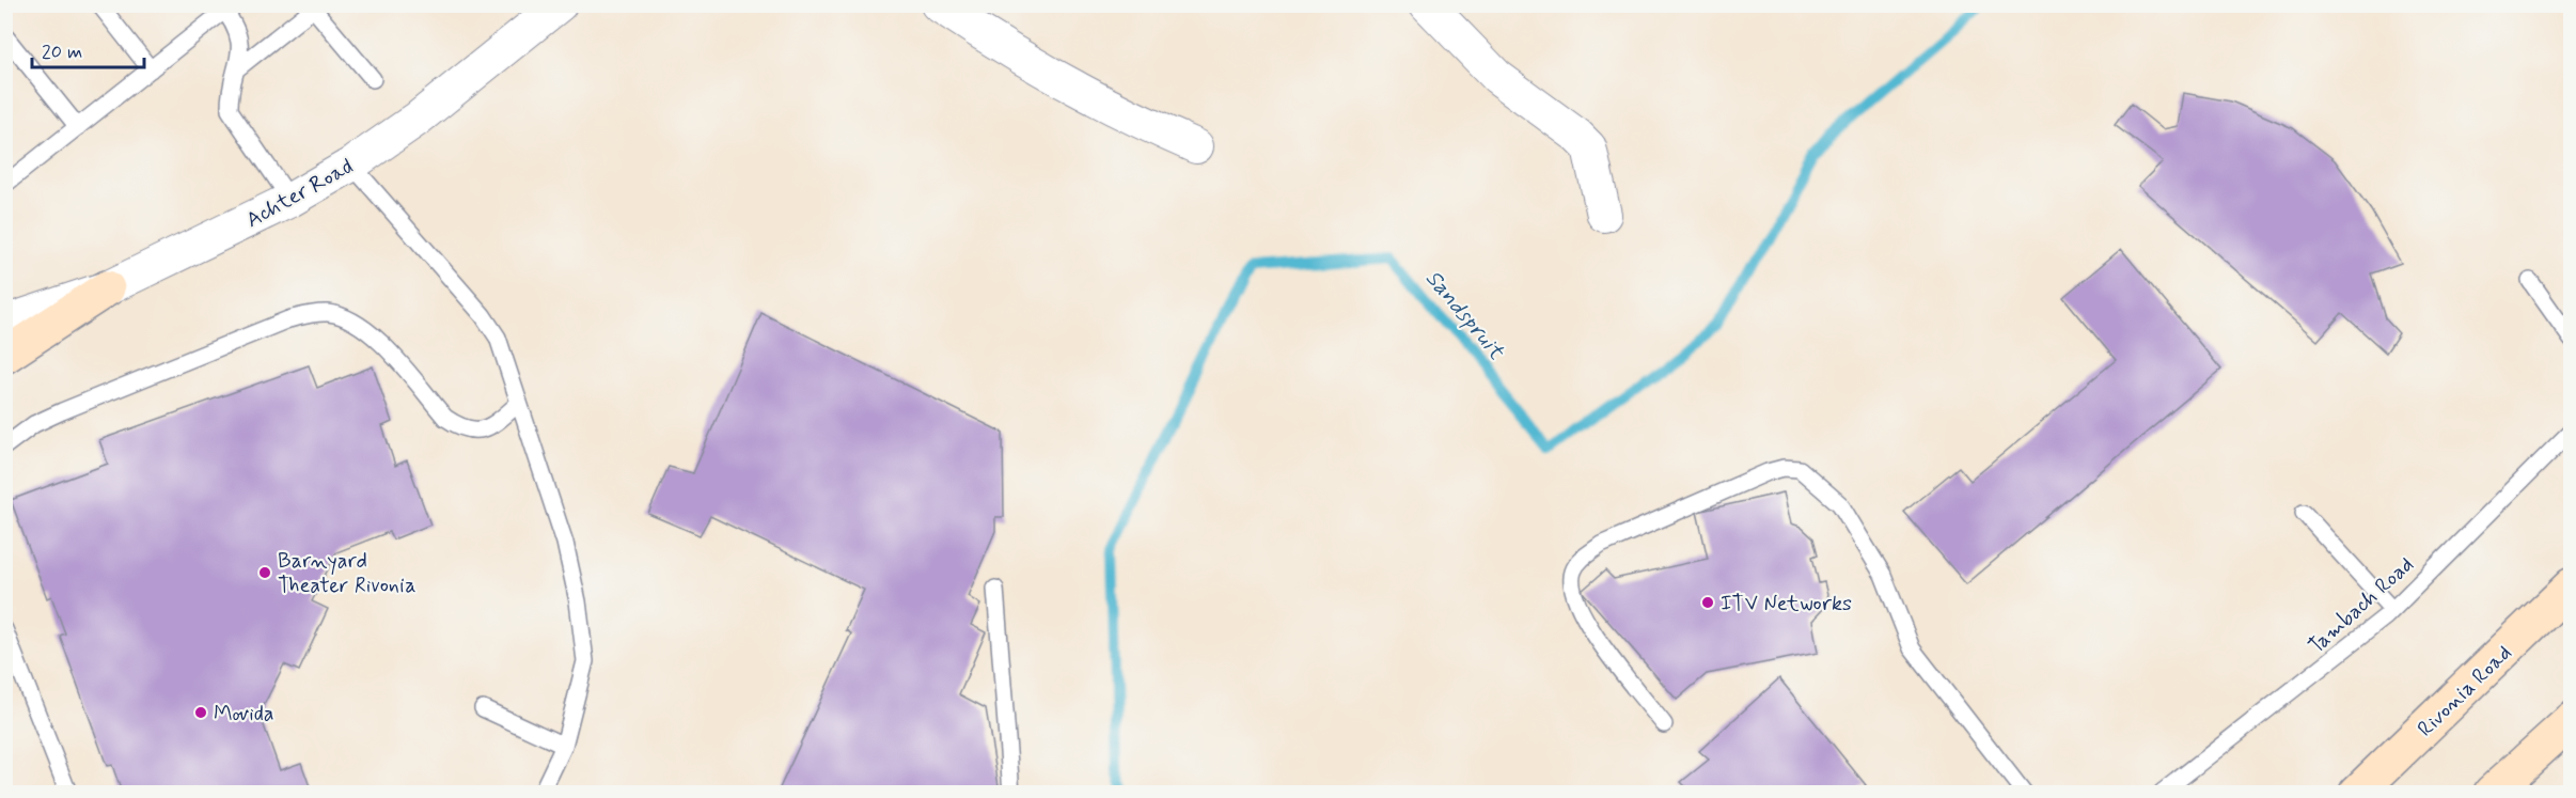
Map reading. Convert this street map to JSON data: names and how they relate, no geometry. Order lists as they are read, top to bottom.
{
  "streets": {
    "main road": ["Rivonia Road"],
    "street": ["Achter Road"],
    "lane": ["Tambach Road"]
  },
  "water": ["Sandspruit"],
  "places": ["Barnyard Theater Rivonia", "ITV Networks", "Movida"],
  "scale_bar": "20 m"
}
